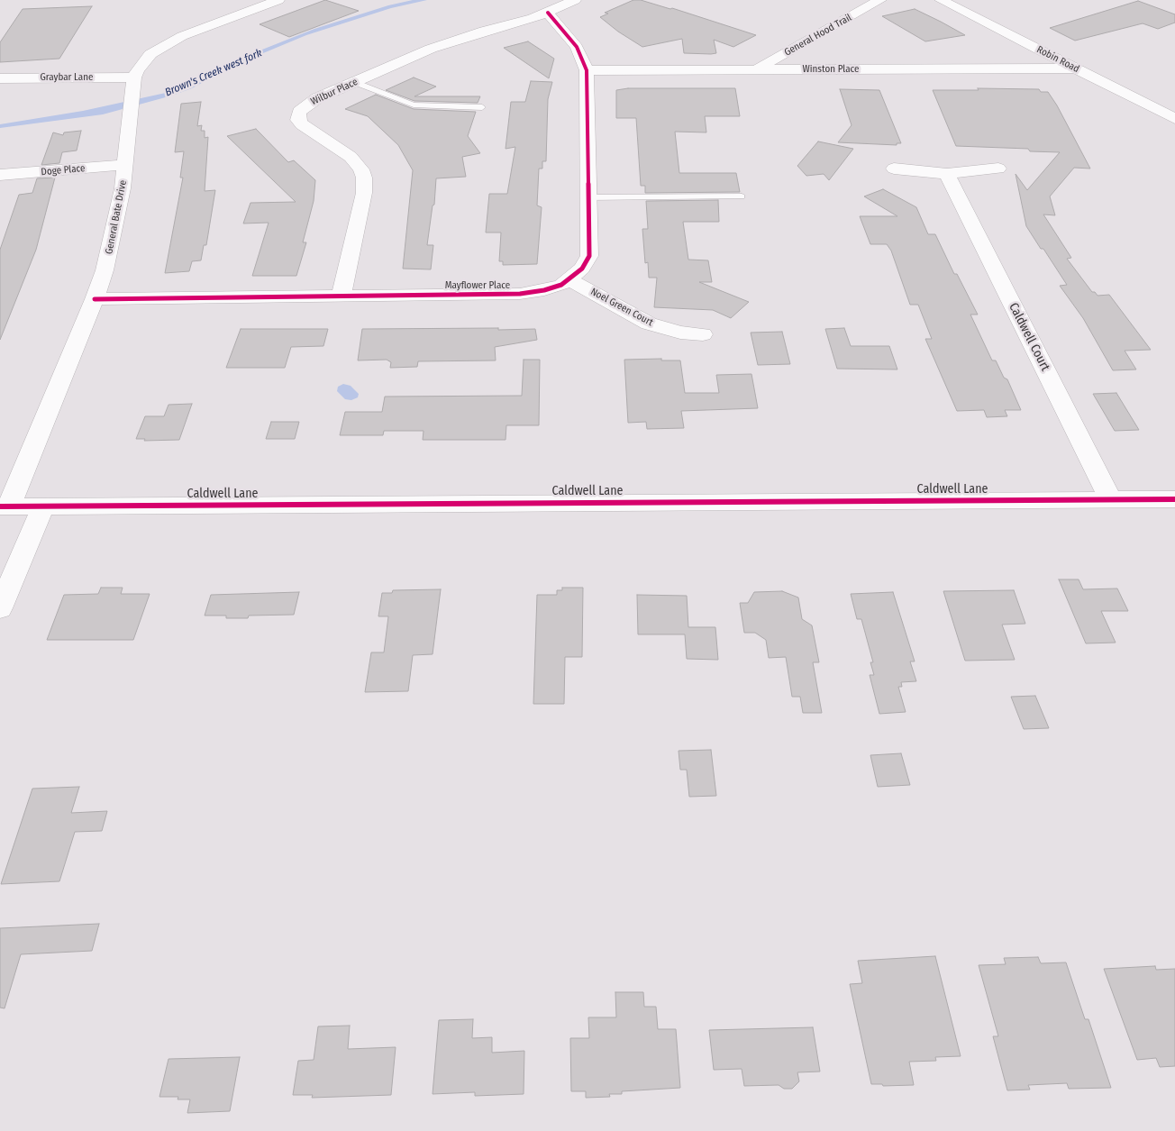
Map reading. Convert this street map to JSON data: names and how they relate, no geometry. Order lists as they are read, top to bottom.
{
  "streets": {
    "street": [
      "General Hood Trail",
      "Robin Road",
      "Winston Place",
      "Graybar Lane",
      "Wilbur Place",
      "Doge Place",
      "General Bate Drive",
      "Mayflower Place",
      "Noel Green Court",
      "Caldwell Court",
      "Caldwell Lane"
    ]
  },
  "crossings": [
    ["General Hood Trail", "Winston Place"],
    ["Robin Road", "Winston Place"],
    ["Winston Place", "Mayflower Place"],
    ["Graybar Lane", "General Bate Drive"],
    ["Wilbur Place", "Mayflower Place"],
    ["Doge Place", "General Bate Drive"],
    ["General Bate Drive", "Mayflower Place"],
    ["General Bate Drive", "Caldwell Lane"],
    ["Mayflower Place", "Noel Green Court"],
    ["Caldwell Court", "Caldwell Lane"]
  ],
  "water": ["Brown's Creek west fork"]
}
